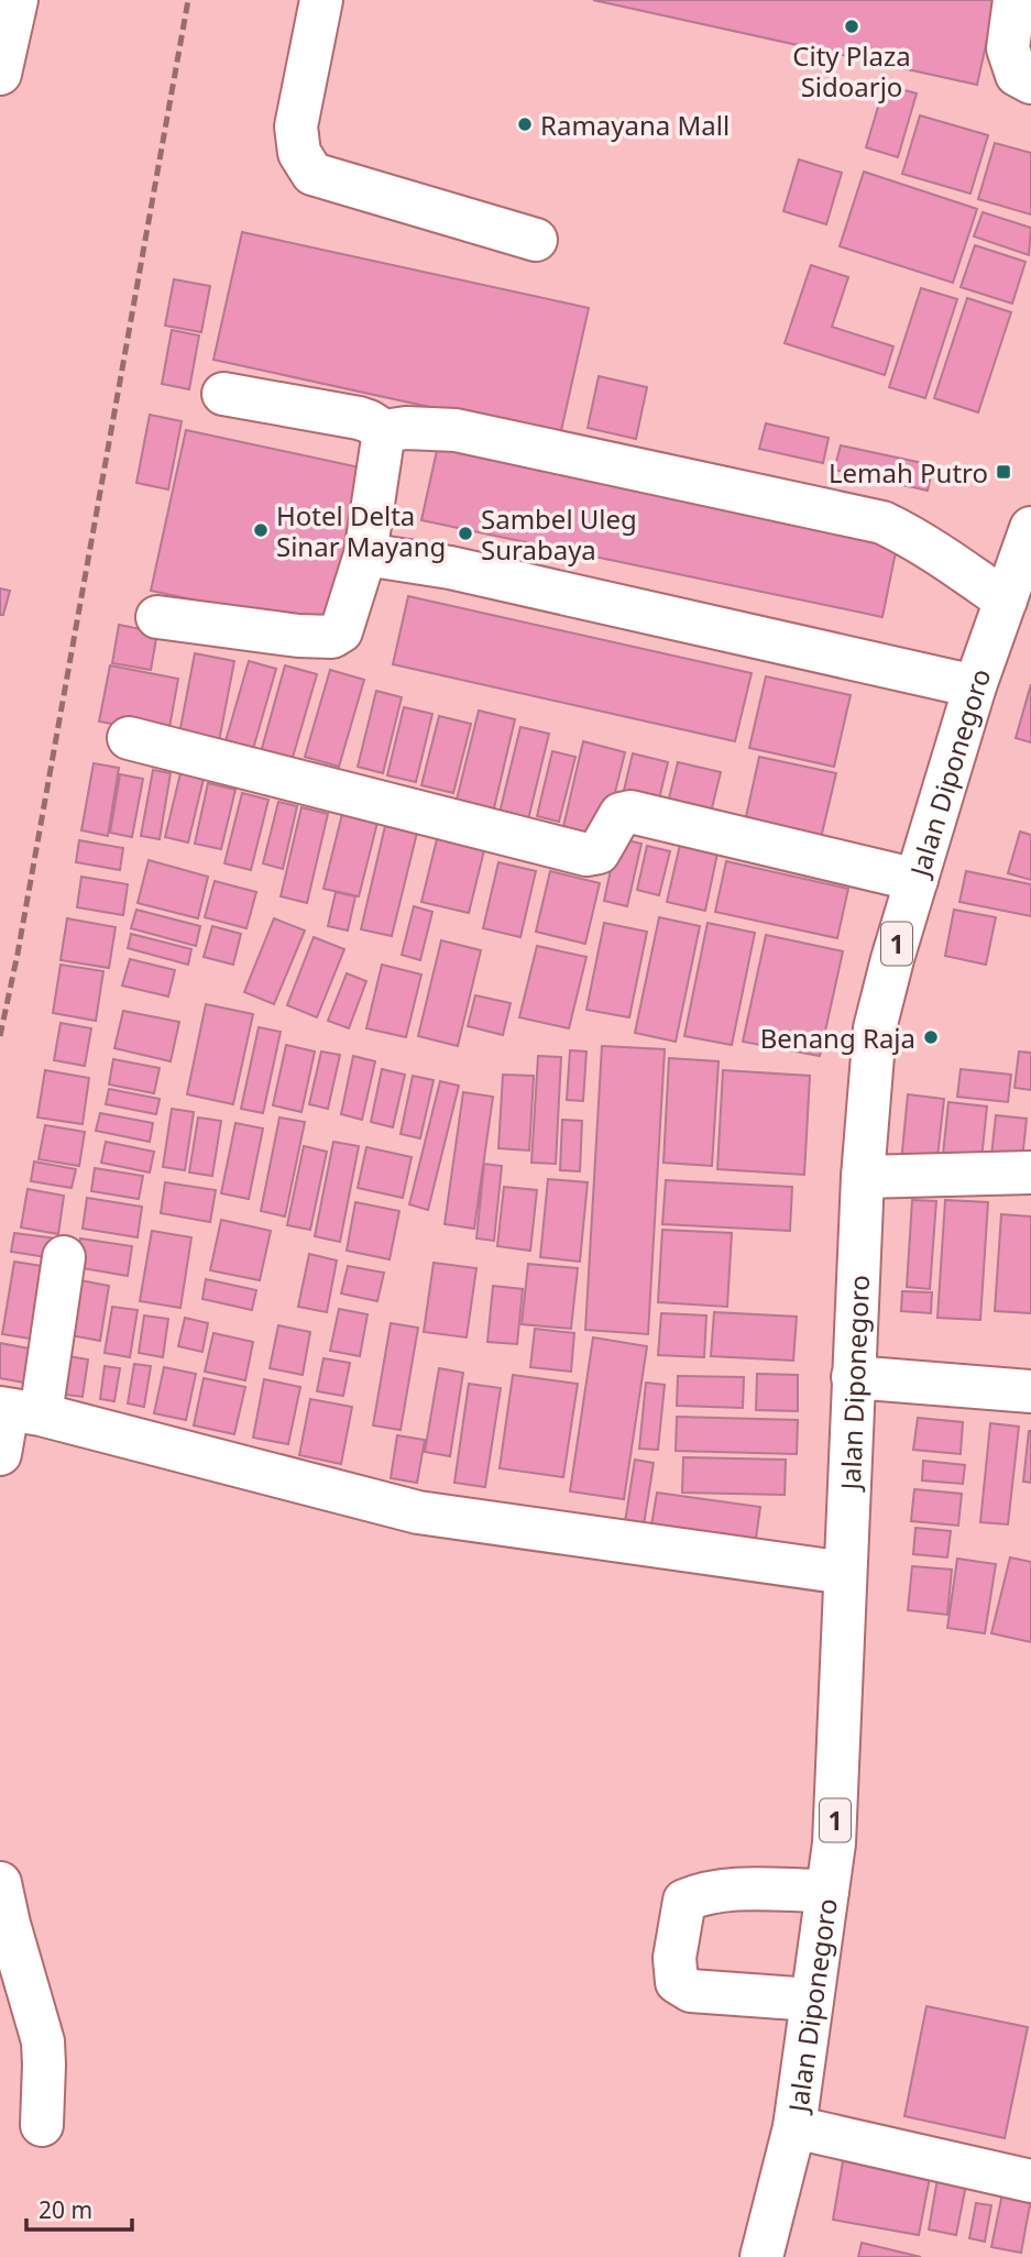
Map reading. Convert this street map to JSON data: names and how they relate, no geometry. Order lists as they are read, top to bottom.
{
  "streets": {
    "main road": ["Jalan Diponegoro", "1"]
  },
  "places": {
    "other": [
      "City Plaza Sidoarjo",
      "Ramayana Mall",
      "Hotel Delta Sinar Mayang",
      "Sambel Uleg Surabaya",
      "Benang Raja"
    ],
    "transit": ["Lemah Putro"]
  },
  "scale_bar": "20 m"
}
